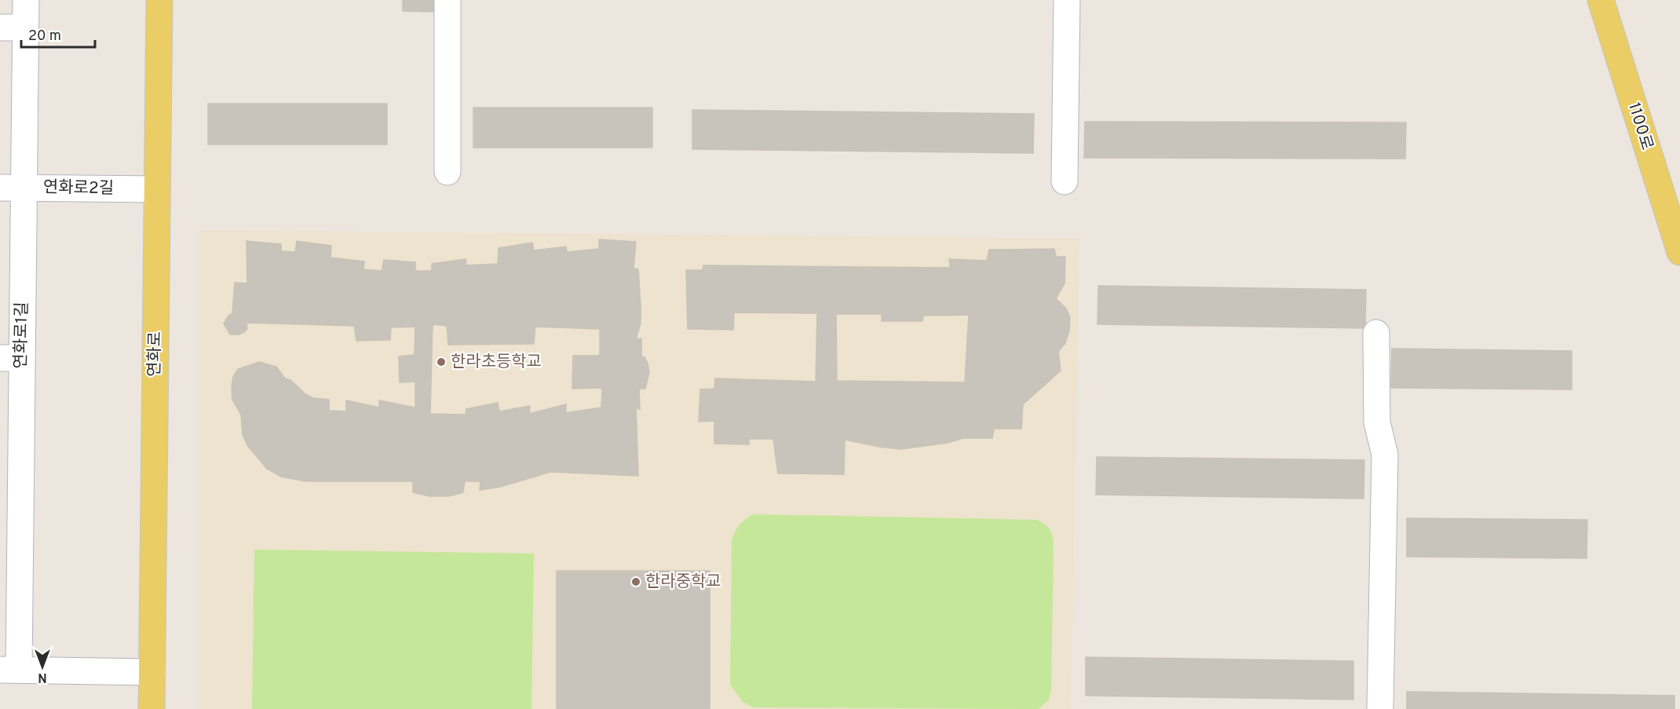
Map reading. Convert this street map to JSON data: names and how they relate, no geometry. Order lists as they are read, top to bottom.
{
  "streets": {
    "main road": ["1100로", "연화로"],
    "street": ["연화로2길", "연화로1길"]
  },
  "crossings": [
    ["연화로2길", "연화로1길"],
    ["연화로2길", "연화로"],
    ["연화로1길", "연화로"]
  ],
  "places": ["한라초등학교", "한라중학교"],
  "scale_bar": "20 m",
  "north": "bottom"
}
